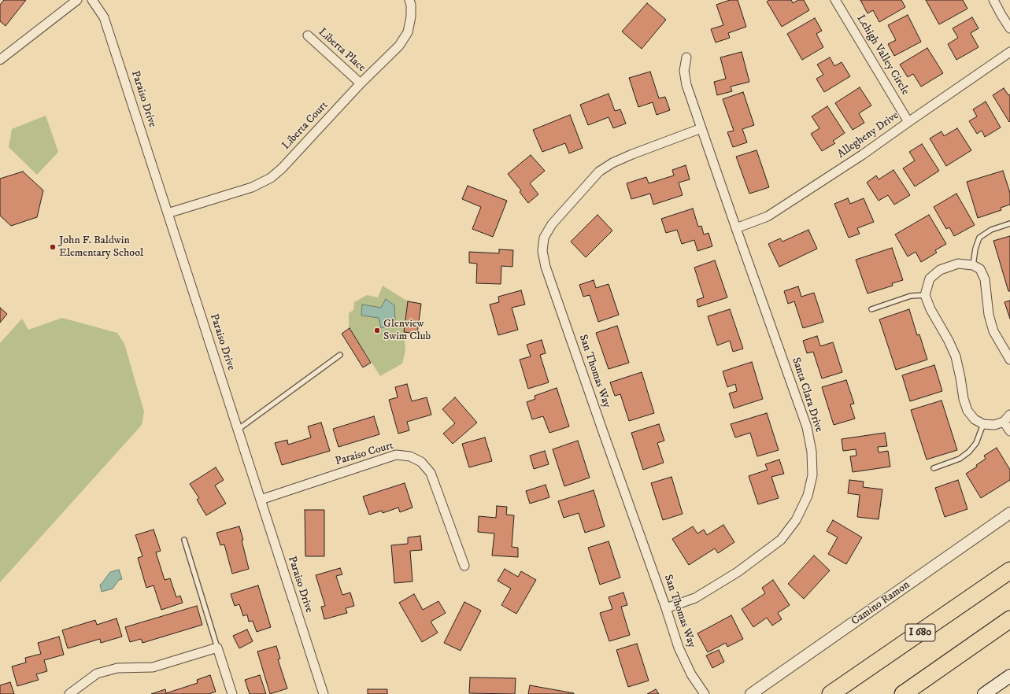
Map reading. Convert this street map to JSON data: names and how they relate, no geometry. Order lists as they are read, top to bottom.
{
  "streets": {
    "highway": ["I 680"],
    "street": [
      "Liberta Place",
      "Lehigh Valley Circle",
      "Paraiso Drive",
      "Liberta Court",
      "Allegheny Drive",
      "San Thomas Way",
      "Santa Clara Drive",
      "Paraiso Court",
      "Camino Ramon"
    ]
  },
  "crossings": [
    ["Liberta Place", "Liberta Court"],
    ["Lehigh Valley Circle", "Allegheny Drive"],
    ["Paraiso Drive", "Liberta Court"],
    ["Paraiso Drive", "Paraiso Court"],
    ["Allegheny Drive", "Santa Clara Drive"],
    ["San Thomas Way", "Santa Clara Drive"]
  ],
  "places": ["John F. Baldwin Elementary School", "Glenview Swim Club"]
}
